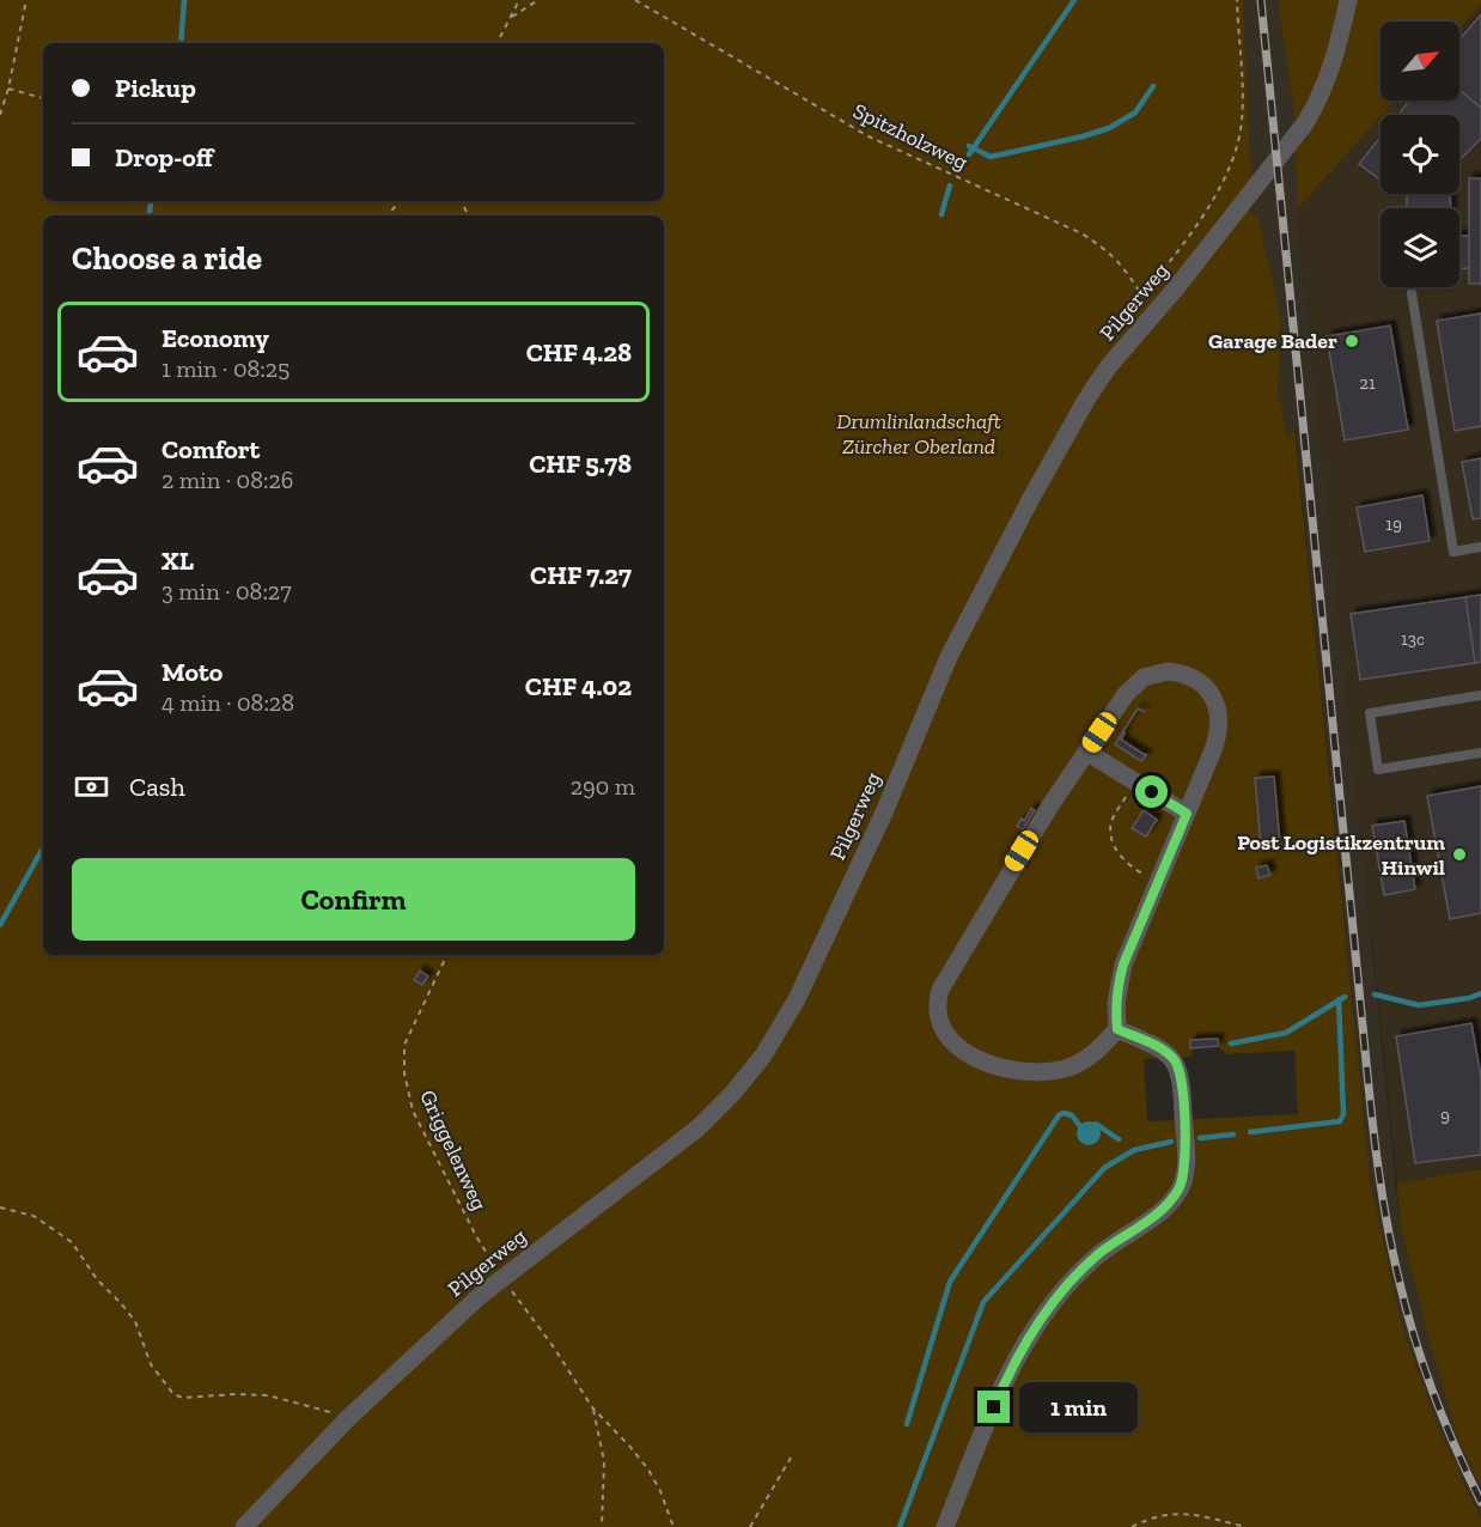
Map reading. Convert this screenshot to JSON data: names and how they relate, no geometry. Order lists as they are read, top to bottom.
{
  "streets": {
    "street": ["Pilgerweg"],
    "path": ["Spitzholzweg", "Griggelenweg"]
  },
  "crossings": [
    ["Spitzholzweg", "Pilgerweg"],
    ["Pilgerweg", "Griggelenweg"]
  ],
  "parks": ["Drumlinlandschaft Zürcher Oberland"],
  "places": ["Garage Bader", "Post Logistikzentrum Hinwil"],
  "house_numbers": [
    "21",
    "19",
    "13c",
    "9"
  ],
  "north": "top right",
  "page": {
    "banner": ["Pickup", "Drop-off"],
    "heading": "Choose a ride",
    "list": [
      {
        "name": "Economy",
        "note": "1 min · 08:25",
        "value": "CHF 4.28"
      },
      {
        "name": "Comfort",
        "note": "2 min · 08:26",
        "value": "CHF 5.78"
      },
      {
        "name": "XL",
        "note": "3 min · 08:27",
        "value": "CHF 7.27"
      },
      {
        "name": "Moto",
        "note": "4 min · 08:28",
        "value": "CHF 4.02"
      }
    ],
    "pay": ["Cash", "290 m"],
    "buttons": "Confirm",
    "bubble": "1 min"
  }
}
